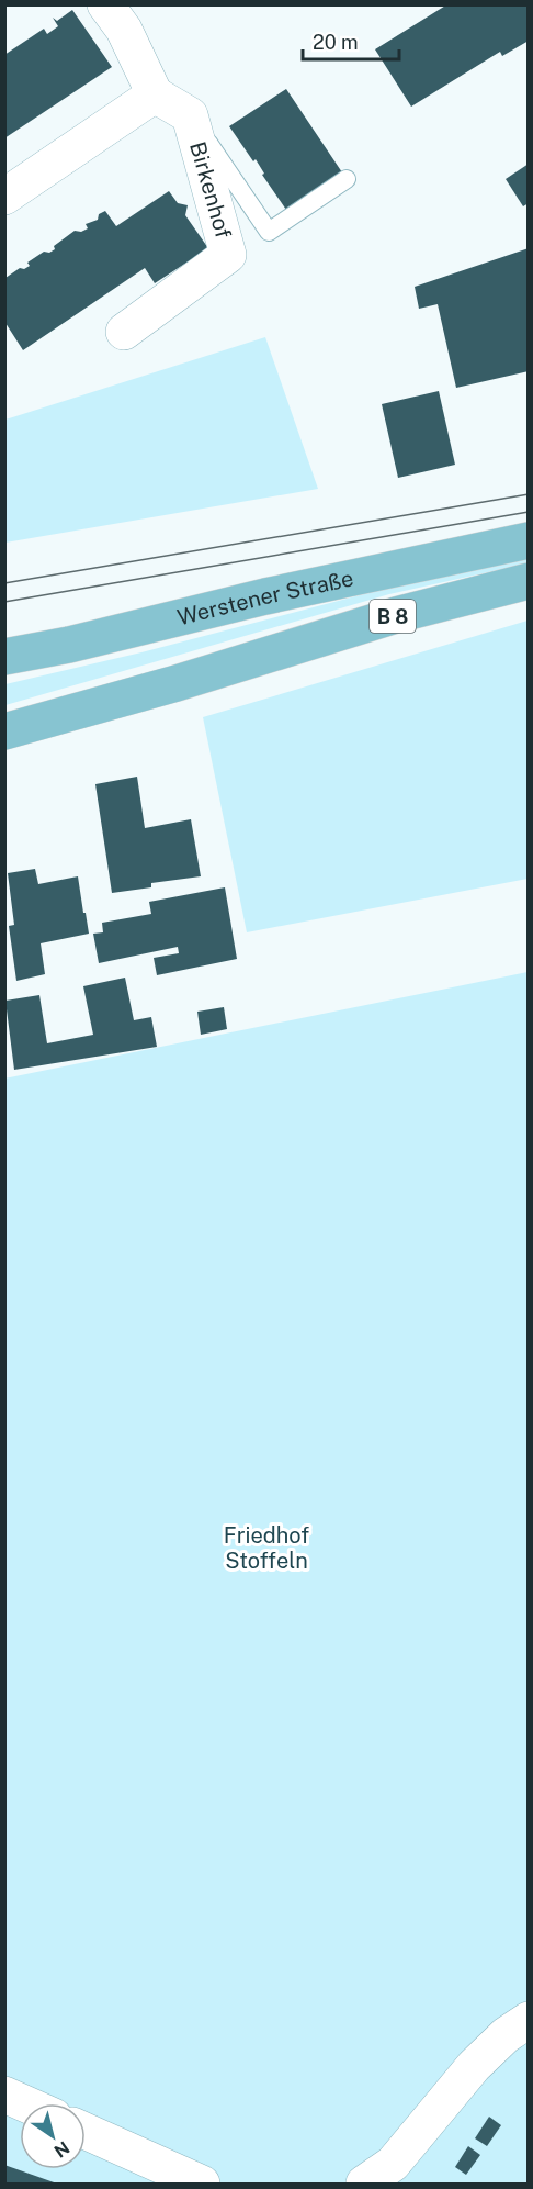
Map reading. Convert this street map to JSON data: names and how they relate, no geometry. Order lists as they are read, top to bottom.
{
  "streets": {
    "main road": ["Werstener Straße", "B 8"],
    "street": ["Birkenhof"]
  },
  "parks": ["Friedhof Stoffeln"],
  "scale_bar": "20 m",
  "north": "bottom right"
}
